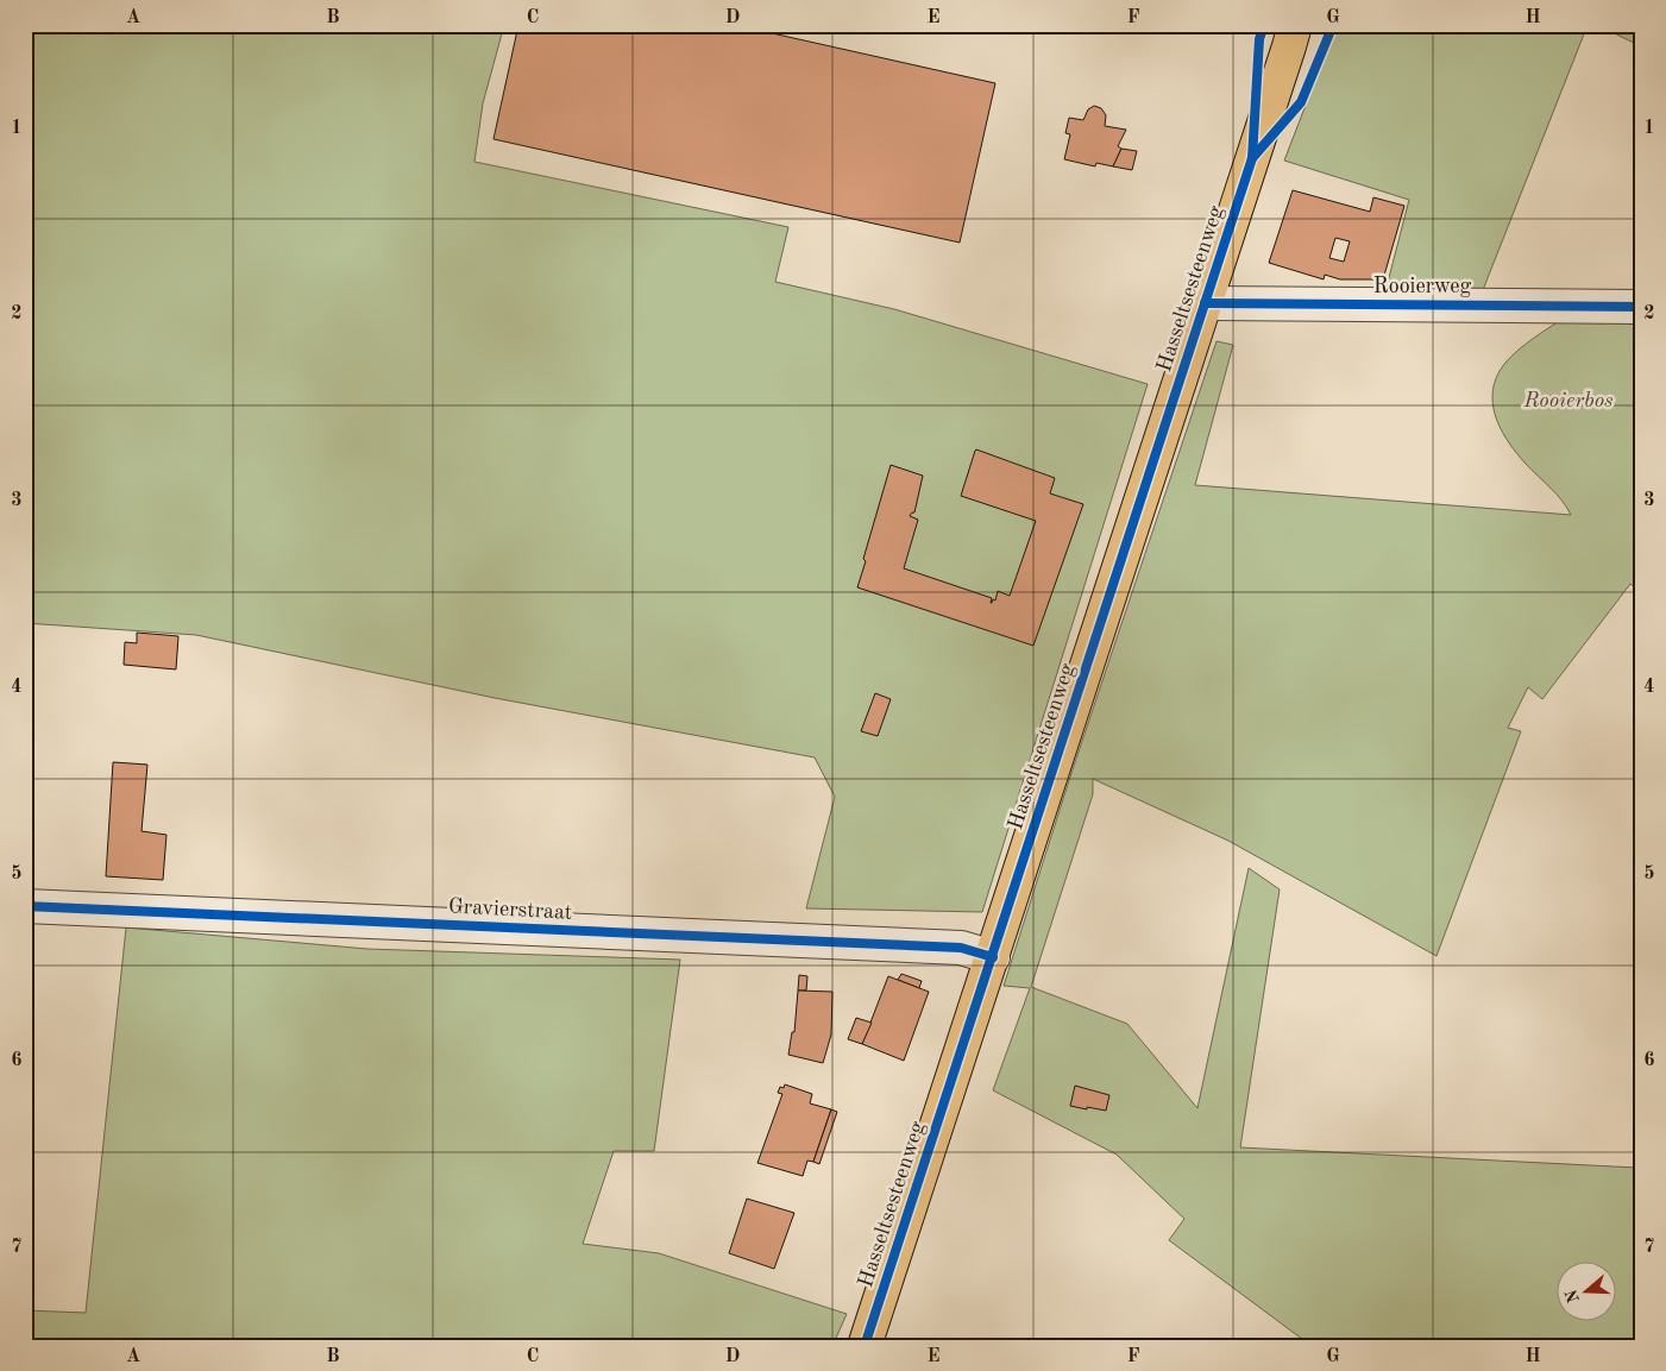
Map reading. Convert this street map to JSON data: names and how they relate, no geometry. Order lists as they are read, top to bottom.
{
  "streets": {
    "main road": ["Hasseltsesteenweg"],
    "street": ["Rooierweg", "Gravierstraat"]
  },
  "crossings": [
    ["Rooierweg", "Hasseltsesteenweg"],
    ["Hasseltsesteenweg", "Gravierstraat"]
  ],
  "parks": ["Rooierbos"],
  "north": "left",
  "grid": {
    "columns": [
      "A",
      "B",
      "C",
      "D",
      "E",
      "F",
      "G",
      "H"
    ],
    "rows": [
      "1",
      "2",
      "3",
      "4",
      "5",
      "6",
      "7"
    ]
  }
}
